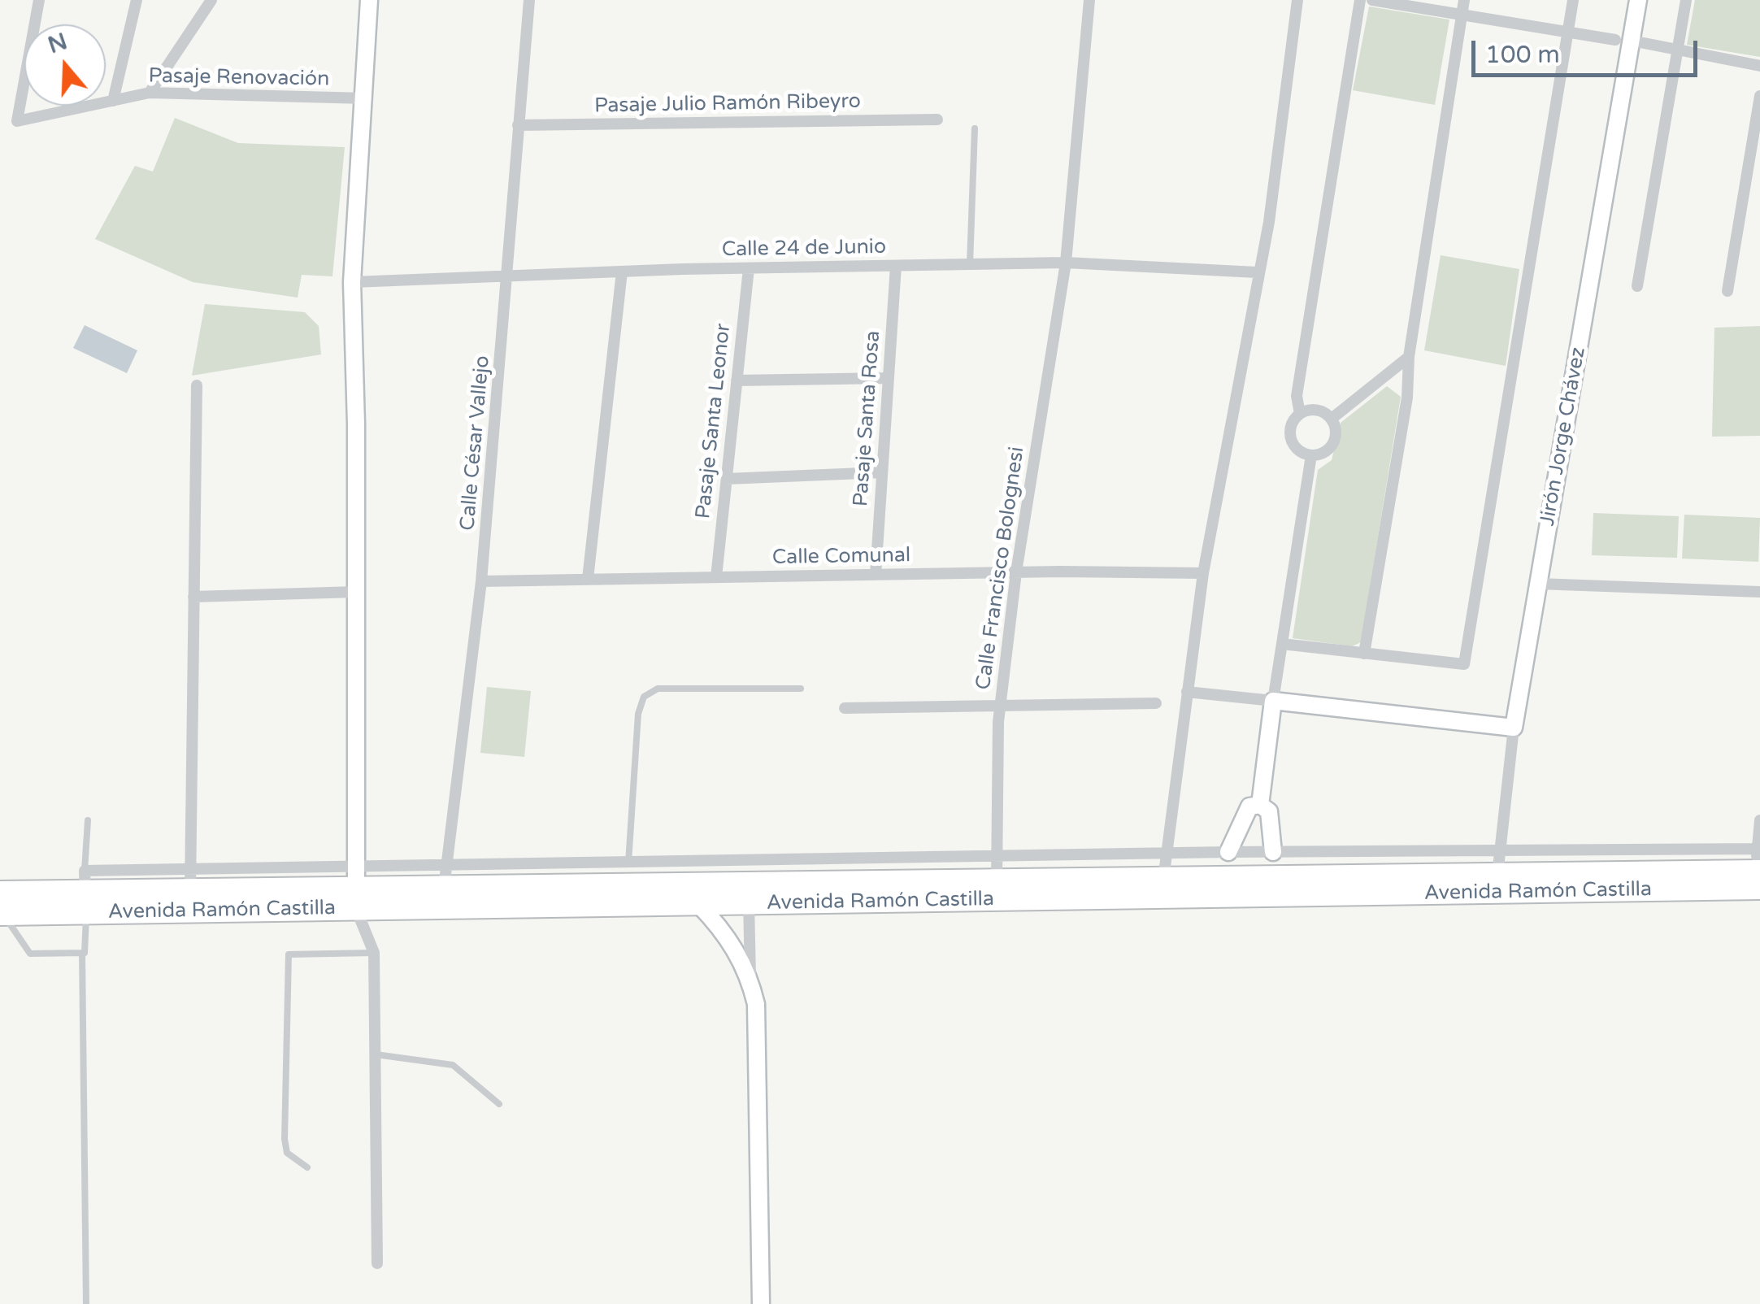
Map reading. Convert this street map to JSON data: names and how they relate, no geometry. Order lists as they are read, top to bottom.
{
  "streets": {
    "highway": ["Avenida Ramón Castilla"],
    "street": [
      "Pasaje Renovación",
      "Pasaje Julio Ramón Ribeyro",
      "Calle 24 de Junio",
      "Pasaje Santa Rosa",
      "Pasaje Santa Leonor",
      "Jirón Jorge Chávez",
      "Calle César Vallejo",
      "Calle Comunal",
      "Calle Francisco Bolognesi"
    ]
  },
  "crossings": [
    ["Pasaje Julio Ramón Ribeyro", "Calle César Vallejo"],
    ["Calle 24 de Junio", "Pasaje Santa Rosa"],
    ["Calle 24 de Junio", "Pasaje Santa Leonor"],
    ["Calle 24 de Junio", "Calle César Vallejo"],
    ["Calle 24 de Junio", "Calle Francisco Bolognesi"],
    ["Pasaje Santa Rosa", "Calle Comunal"],
    ["Pasaje Santa Leonor", "Calle Comunal"],
    ["Jirón Jorge Chávez", "Avenida Ramón Castilla"],
    ["Calle César Vallejo", "Calle Comunal"],
    ["Calle César Vallejo", "Avenida Ramón Castilla"],
    ["Calle Comunal", "Calle Francisco Bolognesi"],
    ["Calle Francisco Bolognesi", "Avenida Ramón Castilla"]
  ],
  "scale_bar": "100 m",
  "north": "top"
}
